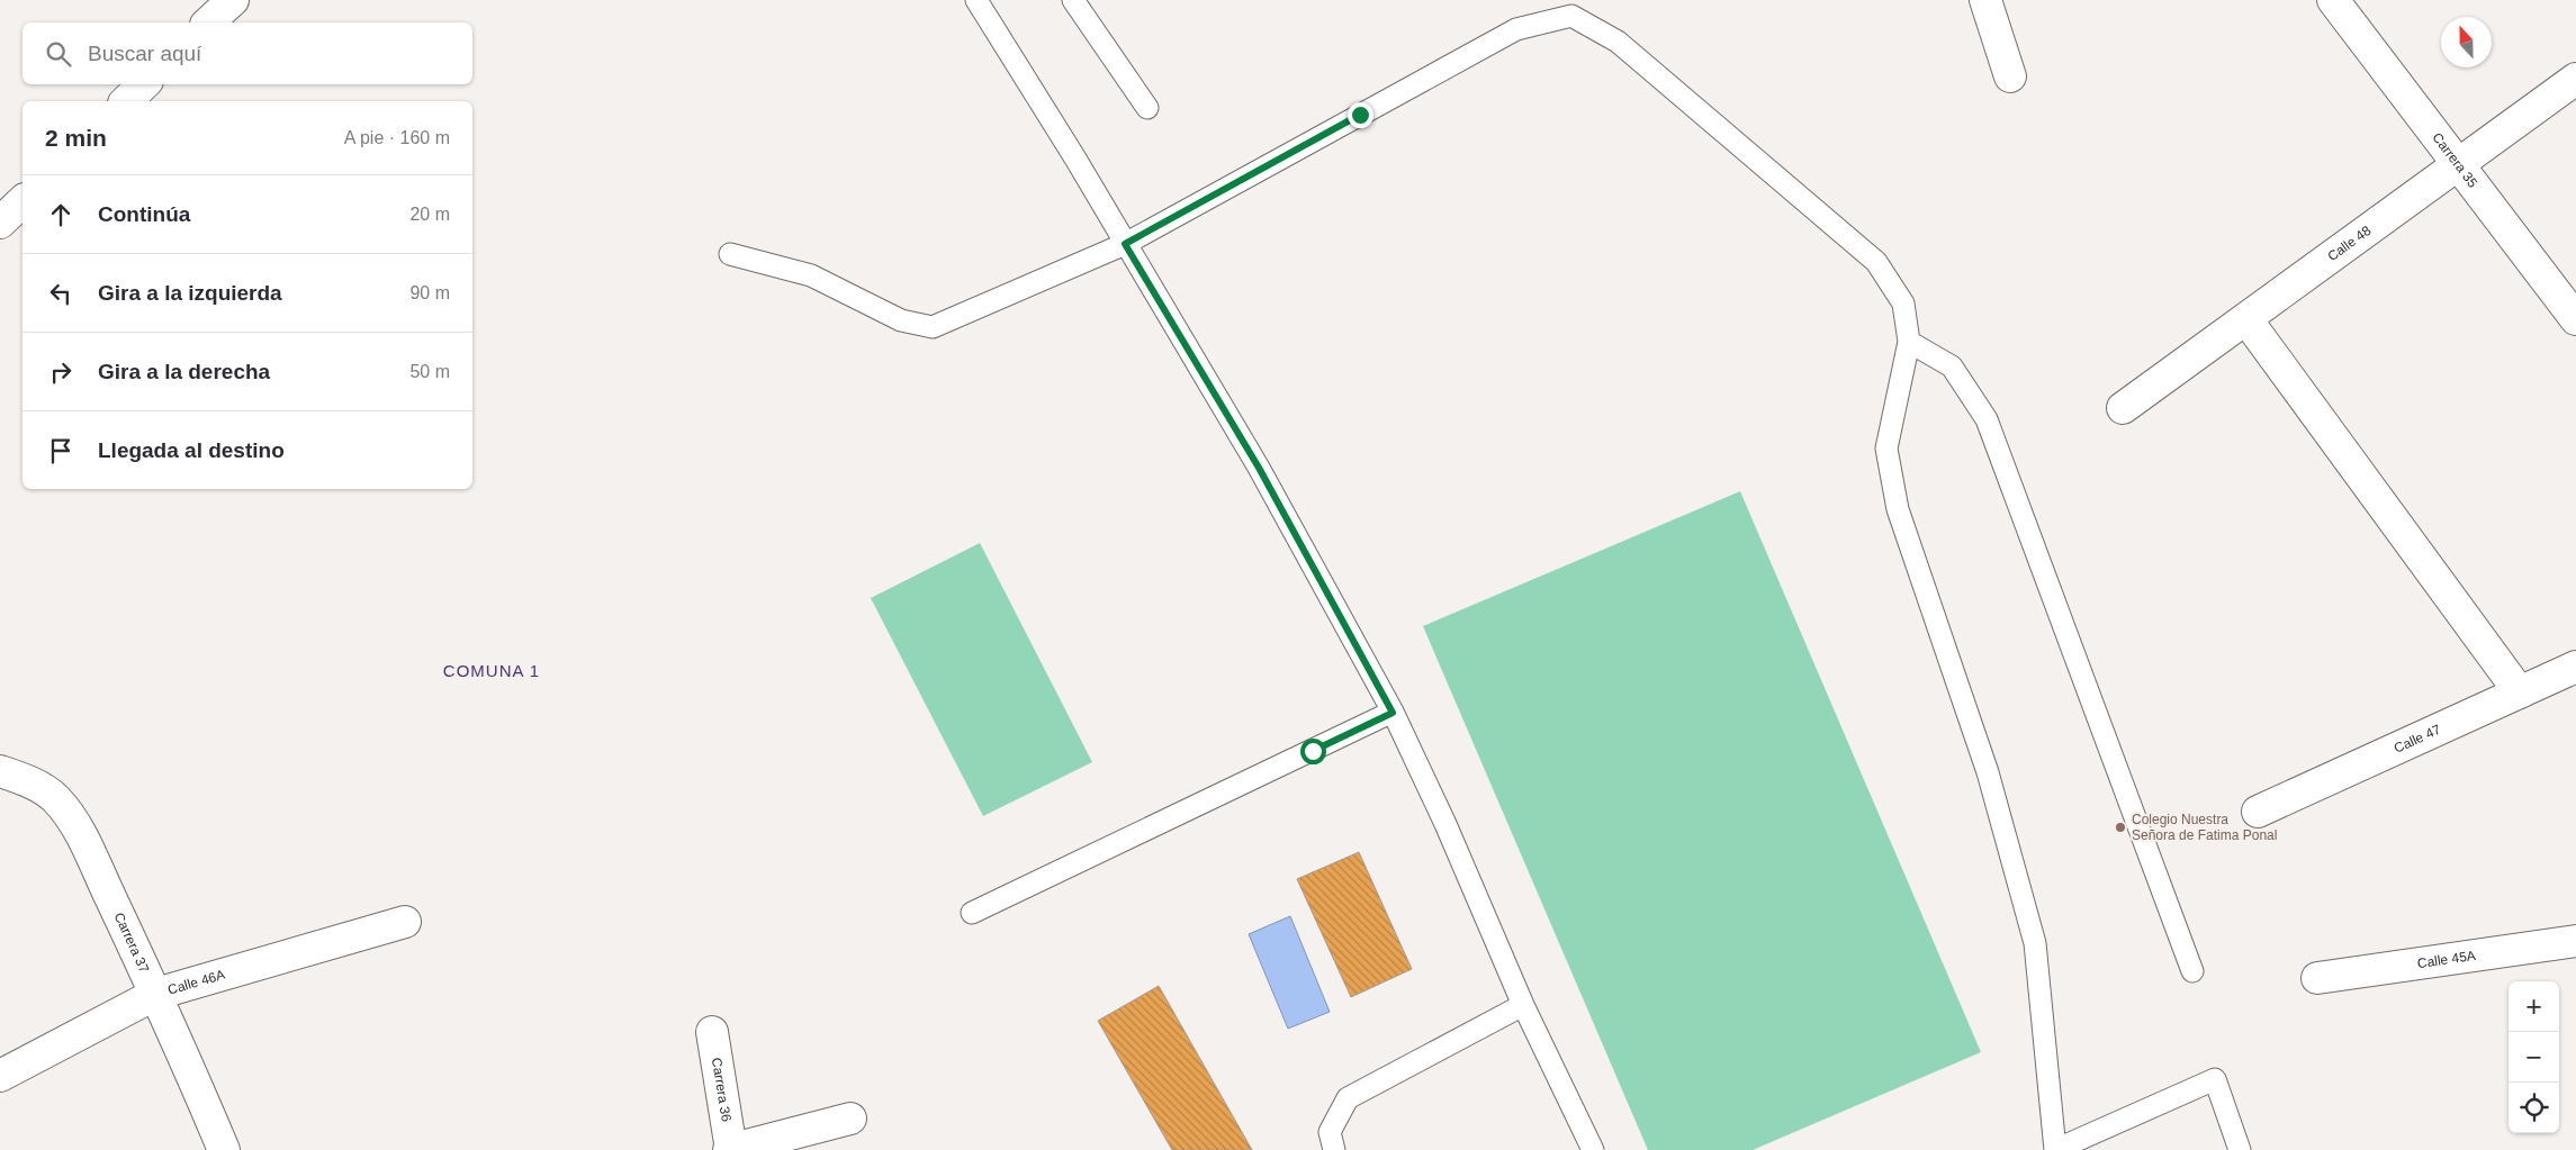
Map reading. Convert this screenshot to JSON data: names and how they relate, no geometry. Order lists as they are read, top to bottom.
{
  "streets": {
    "street": [
      "Carrera 35",
      "Calle 48",
      "Calle 47",
      "Carrera 37",
      "Calle 45A",
      "Calle 46A",
      "Carrera 36"
    ]
  },
  "crossings": [
    ["Carrera 35", "Calle 48"],
    ["Carrera 37", "Calle 46A"]
  ],
  "districts": ["COMUNA 1"],
  "places": ["Colegio Nuestra Señora de Fatima Ponal"],
  "north": "top",
  "page": {
    "search": "Buscar aquí",
    "heading": ["2 min", "A pie · 160 m"],
    "list": [
      ["Continúa", "20 m"],
      ["Gira a la izquierda", "90 m"],
      ["Gira a la derecha", "50 m"],
      "Llegada al destino"
    ],
    "map_buttons": ["+", "−"]
  }
}
